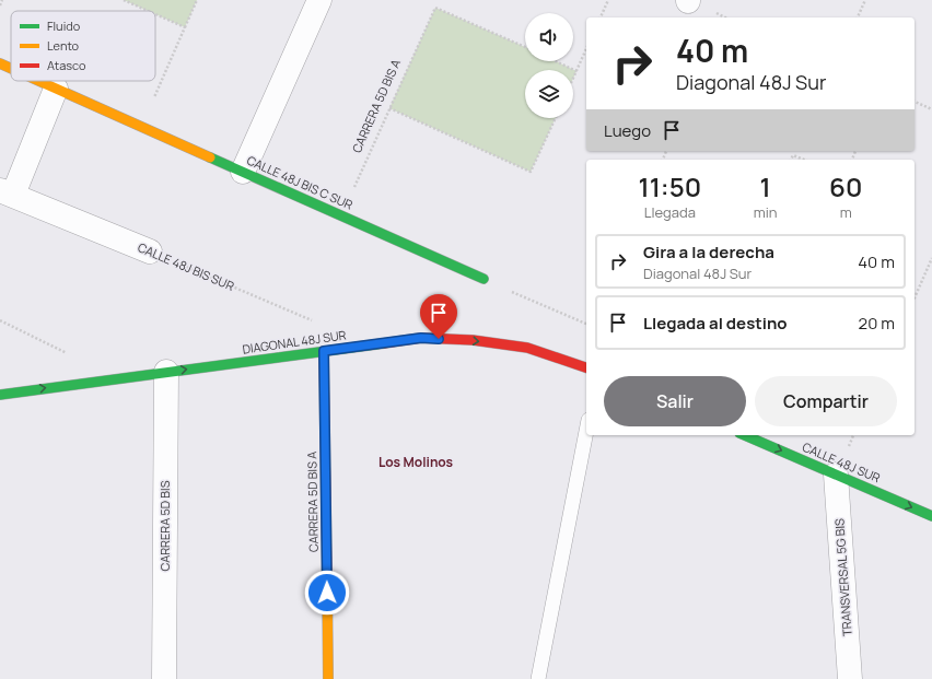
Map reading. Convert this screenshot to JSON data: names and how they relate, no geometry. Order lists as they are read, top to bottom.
{
  "streets": {
    "street": [
      "CARRERA 5D BIS A",
      "CALLE 48J BIS C SUR",
      "CALLE 48J BIS SUR",
      "DIAGONAL 48J SUR",
      "CALLE 48J SUR",
      "CARRERA 5D BIS",
      "TRANSVERSAL 5G BIS"
    ]
  },
  "crossings": [
    ["CARRERA 5D BIS A", "CALLE 48J BIS C SUR"],
    ["CARRERA 5D BIS A", "DIAGONAL 48J SUR"],
    ["DIAGONAL 48J SUR", "CARRERA 5D BIS"],
    ["CALLE 48J SUR", "TRANSVERSAL 5G BIS"]
  ],
  "one_way": ["DIAGONAL 48J SUR", "CALLE 48J SUR"],
  "districts": ["Los Molinos"],
  "legend": ["Fluido", "Lento", "Atasco"],
  "page": {
    "turn": ["40 m", "Diagonal 48J Sur"],
    "then": "Luego",
    "eta": [
      "11:50",
      "Llegada",
      "1",
      "min",
      "60",
      "m"
    ],
    "list": [
      {
        "name": "Gira a la derecha",
        "note": "Diagonal 48J Sur",
        "value": "40 m"
      },
      {
        "name": "Llegada al destino",
        "value": "20 m"
      }
    ],
    "buttons": ["Salir", "Compartir"]
  }
}
